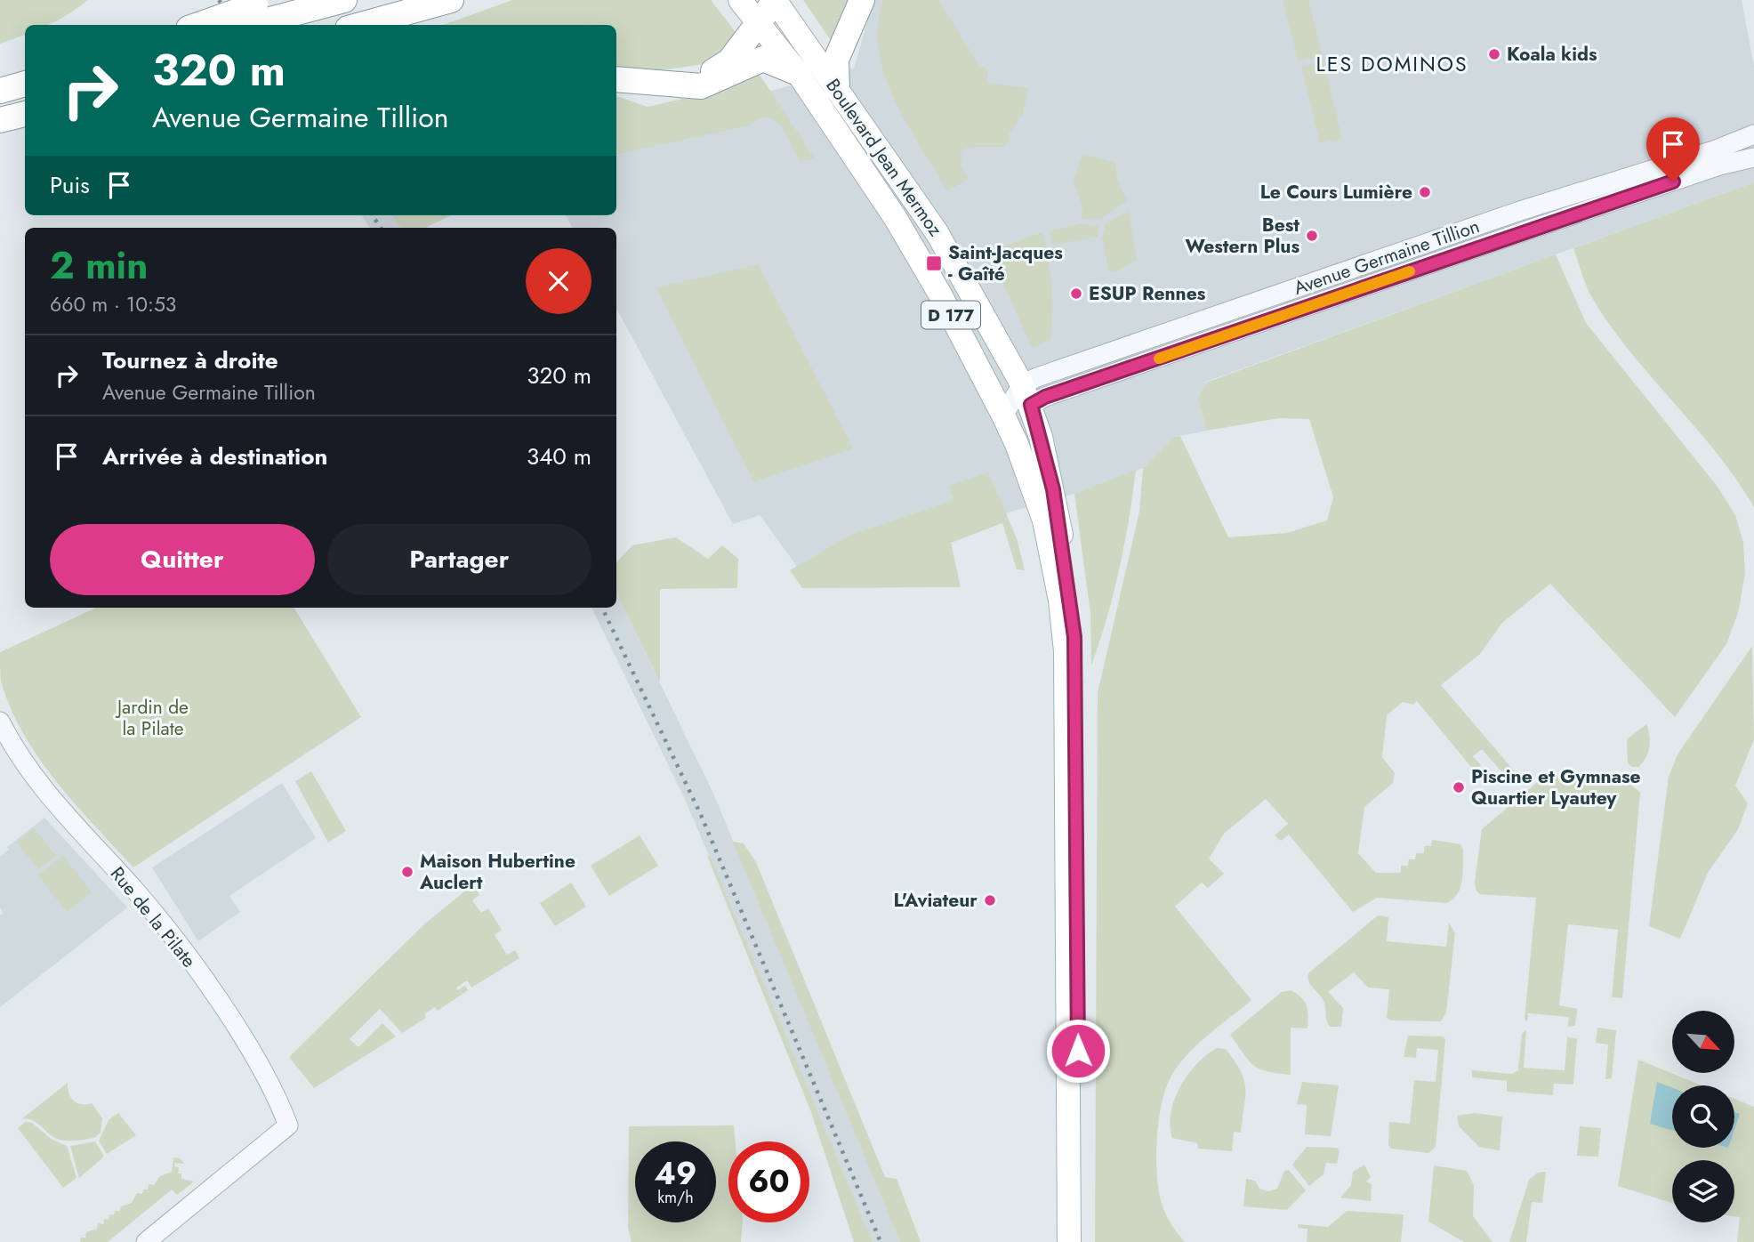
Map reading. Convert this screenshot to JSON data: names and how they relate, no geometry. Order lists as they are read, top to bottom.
{
  "streets": {
    "main road": ["Boulevard Jean Mermoz", "D 177"],
    "street": ["Avenue Germaine Tillion", "Rue de la Pilate"]
  },
  "crossings": [
    ["Boulevard Jean Mermoz", "Avenue Germaine Tillion"],
    ["Boulevard Jean Mermoz", "D 177"]
  ],
  "districts": ["LES DOMINOS"],
  "parks": ["Jardin de la Pilate"],
  "places": {
    "other": [
      "Koala kids",
      "Le Cours Lumière",
      "Best Western Plus",
      "ESUP Rennes",
      "Piscine et Gymnase Quartier Lyautey",
      "Maison Hubertine Auclert",
      "L'Aviateur"
    ],
    "transit": ["Saint-Jacques - Gaîté"]
  },
  "north": "bottom right",
  "page": {
    "turn": ["320 m", "Avenue Germaine Tillion"],
    "then": "Puis",
    "heading": ["2 min", "660 m · 10:53"],
    "list": [
      {
        "name": "Tournez à droite",
        "note": "Avenue Germaine Tillion",
        "value": "320 m"
      },
      {
        "name": "Arrivée à destination",
        "value": "340 m"
      }
    ],
    "buttons": ["Quitter", "Partager"],
    "speed": "49 km/h",
    "limit": "60"
  }
}
